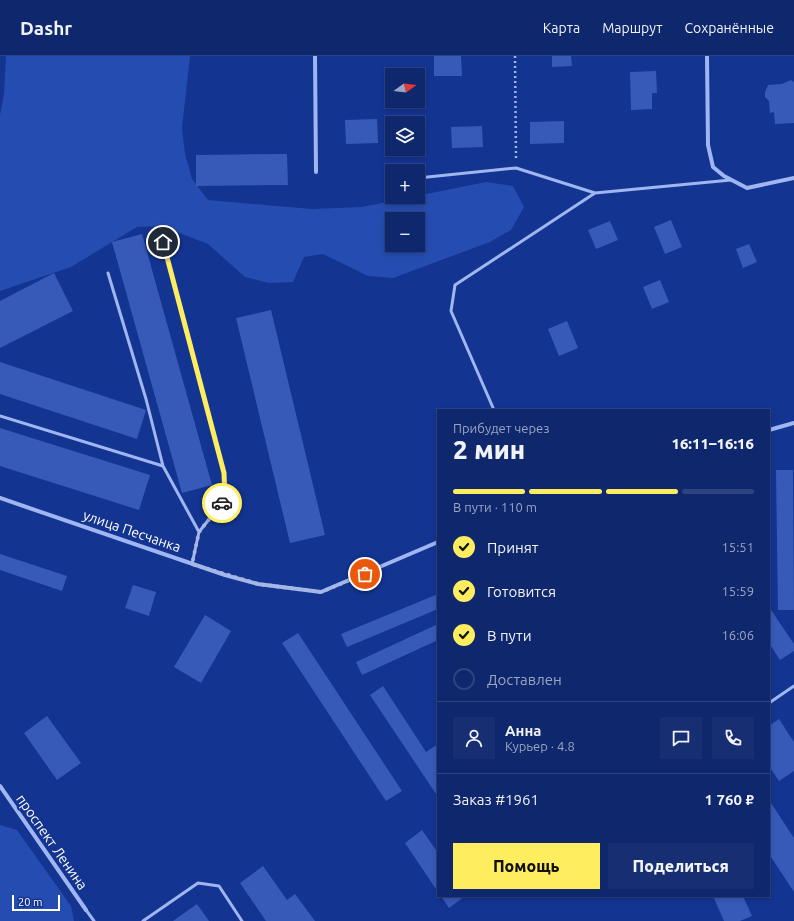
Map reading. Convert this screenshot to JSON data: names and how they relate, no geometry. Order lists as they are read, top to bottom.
{
  "streets": {
    "street": ["улица Песчанка", "проспект Ленина"]
  },
  "scale_bar": "20 m",
  "north": "right",
  "page": {
    "header": "Dashr",
    "nav": ["Карта", "Маршрут", "Сохранённые"],
    "map_buttons": ["+", "−"],
    "heading": ["2 мин", "Прибудет через", "16:11–16:16"],
    "panel": [
      "Анна",
      "Курьер · 4.8",
      "Заказ #1961",
      "1 760 ₽"
    ],
    "bar": "В пути · 110 m",
    "list": [
      ["Принят", "15:51"],
      ["Готовится", "15:59"],
      ["В пути", "16:06"],
      "Доставлен"
    ],
    "buttons": ["Помощь", "Поделиться"],
    "scale": "20 m"
  }
}
